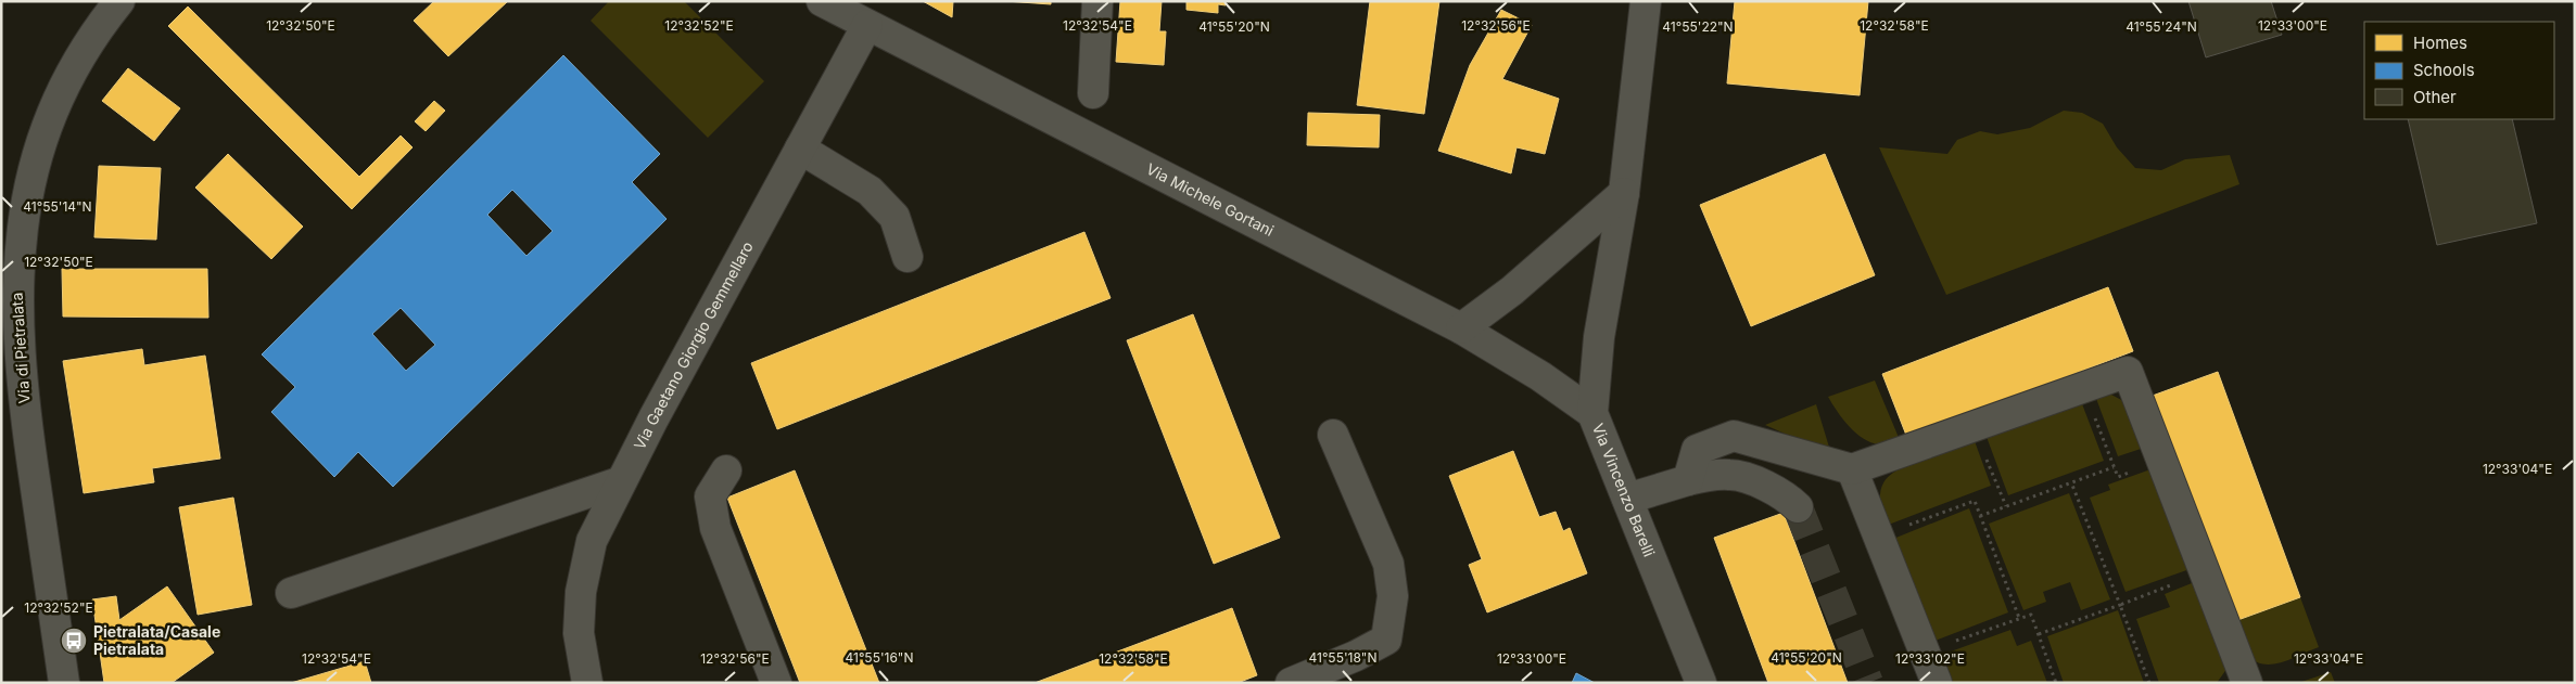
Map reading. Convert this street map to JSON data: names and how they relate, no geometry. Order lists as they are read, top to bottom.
{
  "streets": {
    "street": [
      "Via Michele Gortani",
      "Via Gaetano Giorgio Gemmellaro",
      "Via di Pietralata",
      "Via Vincenzo Barelli"
    ]
  },
  "crossings": [
    ["Via Michele Gortani", "Via Gaetano Giorgio Gemmellaro"],
    ["Via Michele Gortani", "Via Vincenzo Barelli"]
  ],
  "places": {
    "bus stop": ["Pietralata/Casale Pietralata"]
  },
  "legend": ["Homes", "Schools", "Other"],
  "coordinates": [
    "12°32'50\"E",
    "12°32'52\"E",
    "12°32'54\"E",
    "12°32'56\"E",
    "12°32'58\"E",
    "12°33'00\"E",
    "41°55'20\"N",
    "41°55'22\"N",
    "41°55'24\"N",
    "41°55'14\"N",
    "12°33'04\"E",
    "41°55'16\"N",
    "41°55'18\"N",
    "12°33'02\"E"
  ]
}
